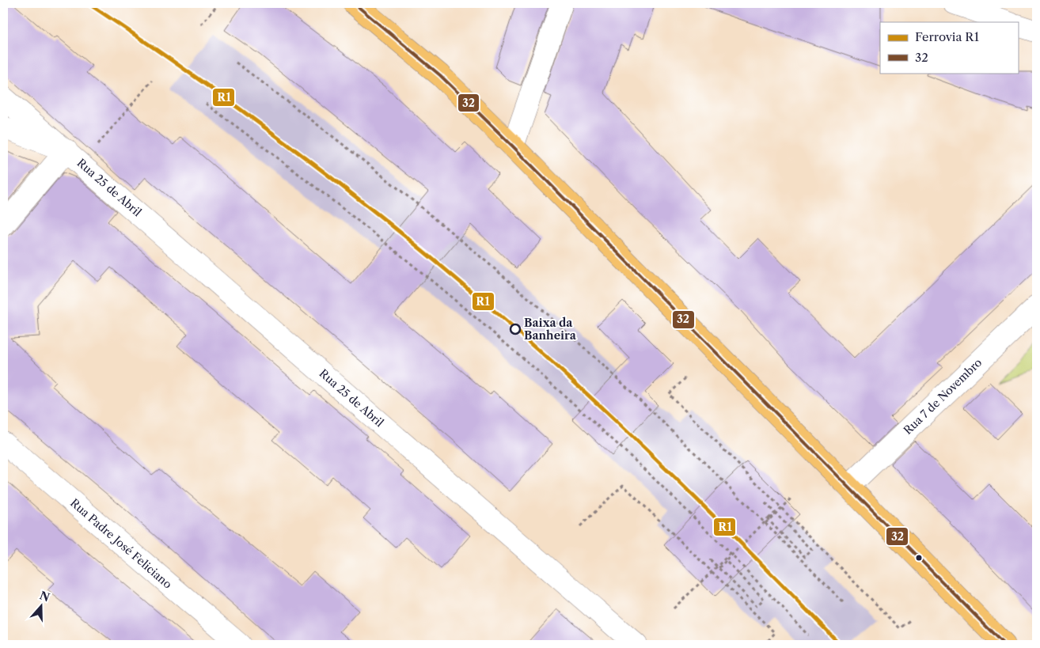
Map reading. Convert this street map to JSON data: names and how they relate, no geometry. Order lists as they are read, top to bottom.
{
  "streets": {
    "street": ["Rua 25 de Abril", "Rua 7 de Novembro", "Rua Padre José Feliciano"]
  },
  "places": ["Baixa da Banheira"],
  "lines": ["rail line R1", "transit line 32"],
  "legend": ["Ferrovia R1", "32"],
  "north": "top"
}
